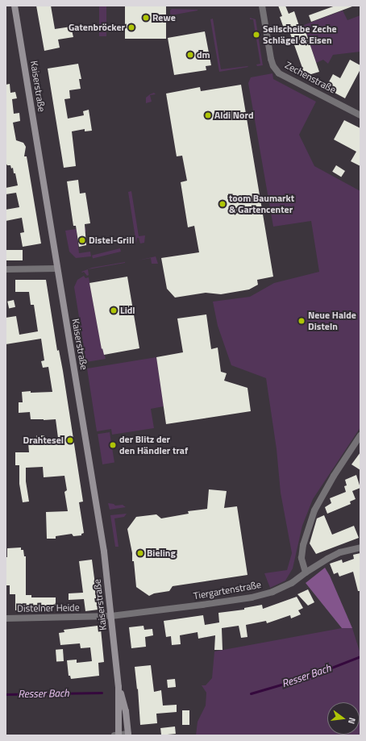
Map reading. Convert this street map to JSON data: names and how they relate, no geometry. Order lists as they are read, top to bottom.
{
  "streets": {
    "main road": ["Kaiserstraße"],
    "street": ["Zechenstraße", "Tiergartenstraße", "Distelner Heide"]
  },
  "crossings": [
    ["Kaiserstraße", "Tiergartenstraße"],
    ["Kaiserstraße", "Distelner Heide"],
    ["Tiergartenstraße", "Distelner Heide"]
  ],
  "water": ["Resser Bach"],
  "places": [
    "Rewe",
    "Gatenbröcker",
    "Seilscheibe Zeche Schlägel & Eisen",
    "dm",
    "Aldi Nord",
    "toom Baumarkt & Gartencenter",
    "Distel-Grill",
    "Lidl",
    "Neue Halde Disteln",
    "Drahtesel",
    "der Blitz der den Händler traf",
    "Bieling"
  ],
  "north": "right"
}
